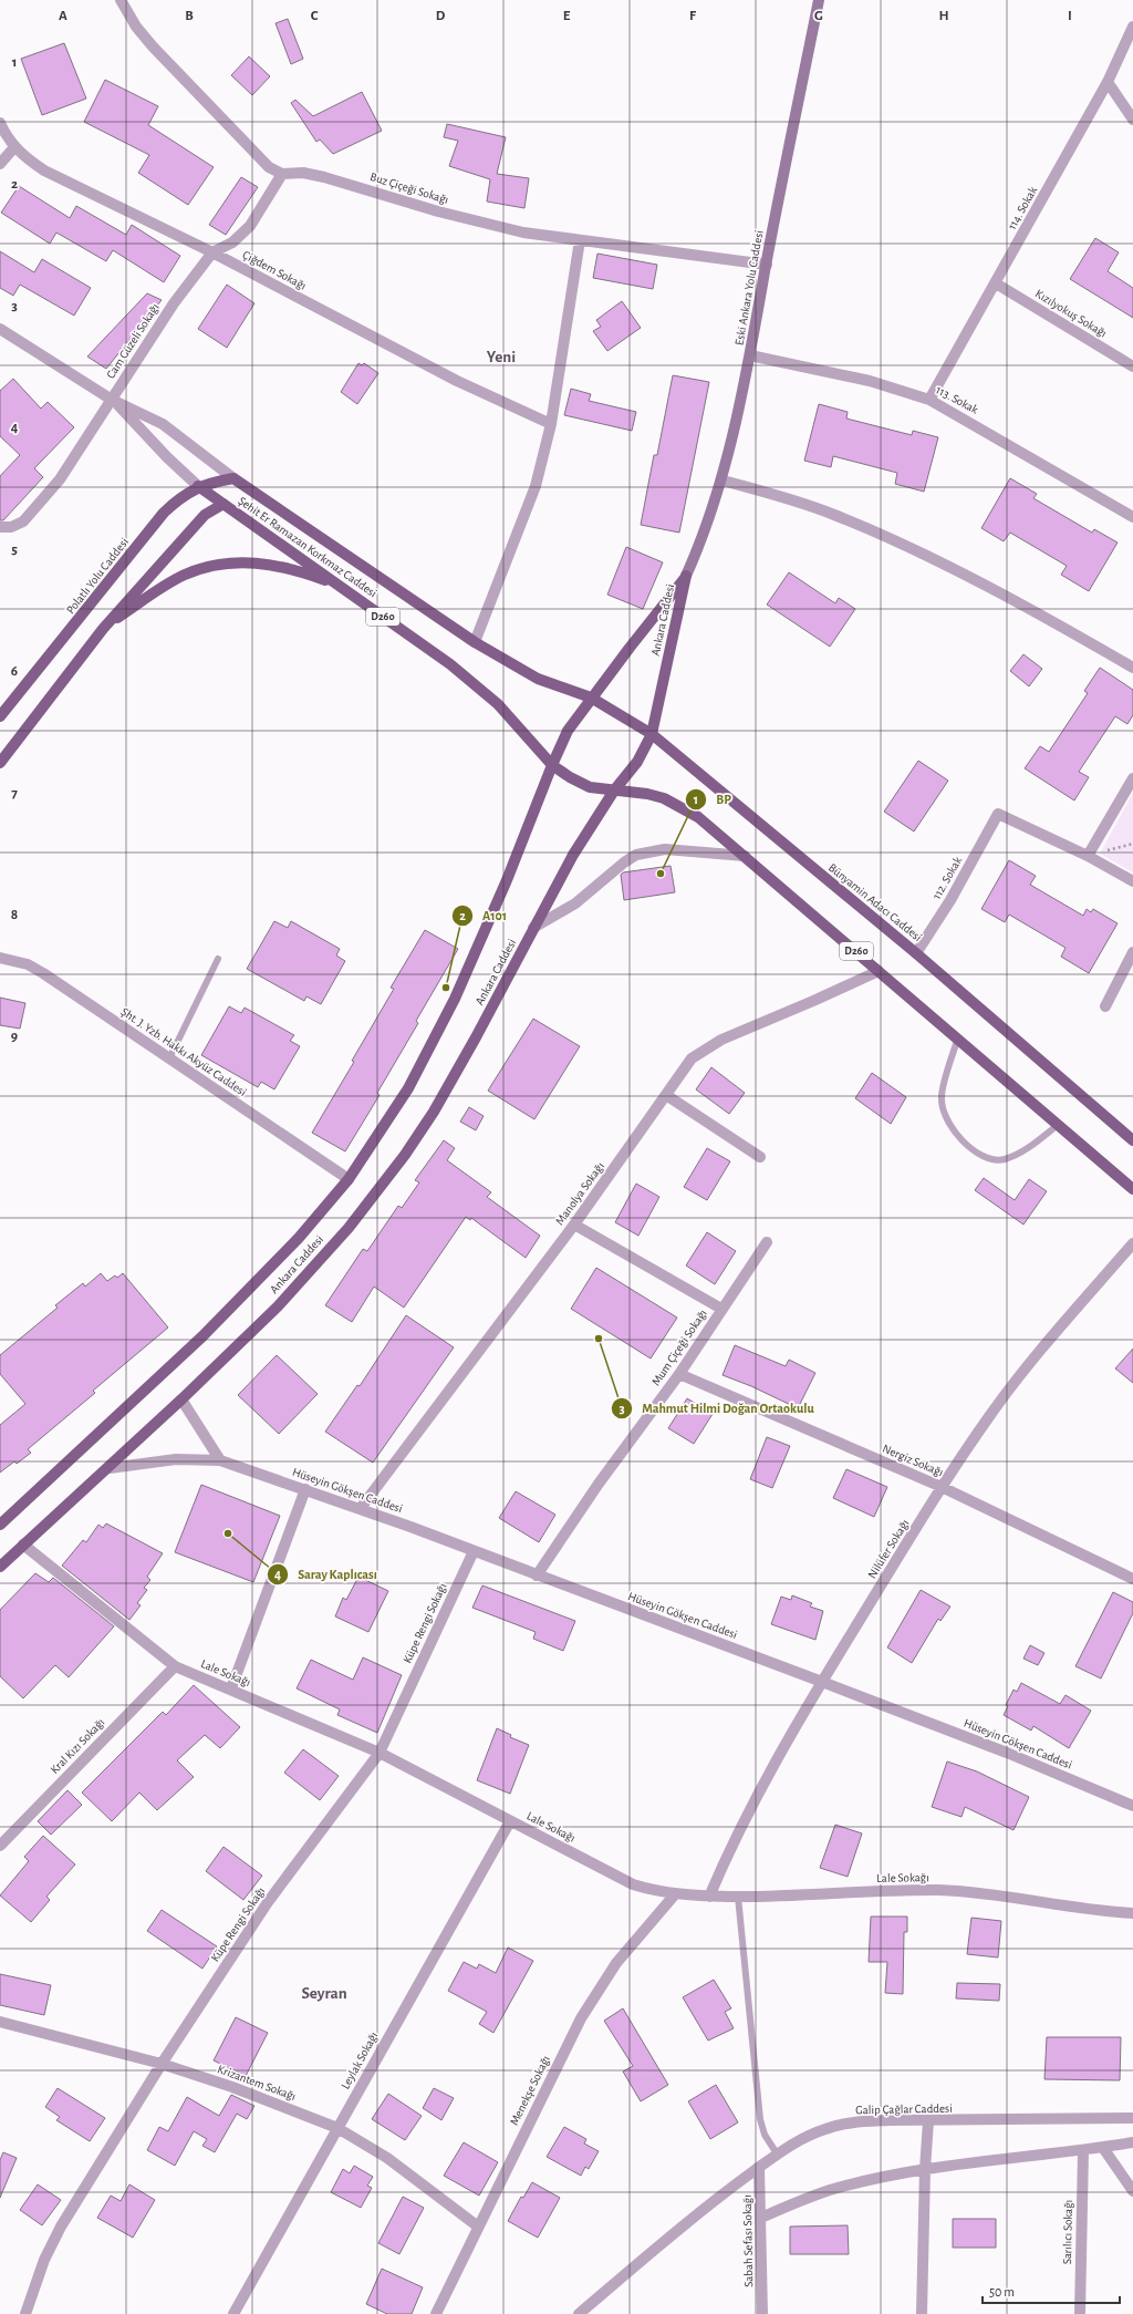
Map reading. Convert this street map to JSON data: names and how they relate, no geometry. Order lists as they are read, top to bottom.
{
  "streets": {
    "main road": [
      "Eski Ankara Yolu Caddesi",
      "Şehit Er Ramazan Korkmaz Caddesi",
      "Polatlı Yolu Caddesi",
      "D260",
      "Ankara Caddesi",
      "Bünyamin Adacı Caddesi"
    ],
    "street": [
      "Buz Çiçeği Sokağı",
      "114. Sokak",
      "Çiğdem Sokağı",
      "Kızılyokuş Sokağı",
      "Cam Güzeli Sokağı",
      "113. Sokak",
      "112. Sokak",
      "Şht. J. Yzb. Hakkı Akyüz Caddesi",
      "Manolya Sokağı",
      "Mum Çiçeği Sokağı",
      "Nergiz Sokağı",
      "Hüseyin Gökşen Caddesi",
      "Nilüfer Sokağı",
      "Küpe Rengi Sokağı",
      "Lale Sokağı",
      "Kral Kızı Sokağı",
      "Leylak Sokağı",
      "Krizantem Sokağı",
      "Menekşe Sokağı",
      "Galip Çağlar Caddesi",
      "Sarılıcı Sokağı",
      "Sabah Sefası Sokağı"
    ]
  },
  "crossings": [
    ["Buz Çiçeği Sokağı", "Eski Ankara Yolu Caddesi"],
    ["Buz Çiçeği Sokağı", "Cam Güzeli Sokağı"],
    ["114. Sokak", "Kızılyokuş Sokağı"],
    ["114. Sokak", "113. Sokak"],
    ["Çiğdem Sokağı", "Cam Güzeli Sokağı"],
    ["Eski Ankara Yolu Caddesi", "113. Sokak"],
    ["Eski Ankara Yolu Caddesi", "Ankara Caddesi"],
    ["Cam Güzeli Sokağı", "Şehit Er Ramazan Korkmaz Caddesi"],
    ["Şehit Er Ramazan Korkmaz Caddesi", "Polatlı Yolu Caddesi"],
    ["Şehit Er Ramazan Korkmaz Caddesi", "D260"],
    ["Şehit Er Ramazan Korkmaz Caddesi", "Ankara Caddesi"],
    ["Şehit Er Ramazan Korkmaz Caddesi", "Bünyamin Adacı Caddesi"],
    ["D260", "Ankara Caddesi"],
    ["D260", "Manolya Sokağı"],
    ["Ankara Caddesi", "Bünyamin Adacı Caddesi"],
    ["Ankara Caddesi", "Şht. J. Yzb. Hakkı Akyüz Caddesi"],
    ["Ankara Caddesi", "Hüseyin Gökşen Caddesi"],
    ["Ankara Caddesi", "Lale Sokağı"],
    ["112. Sokak", "Bünyamin Adacı Caddesi"],
    ["Manolya Sokağı", "Hüseyin Gökşen Caddesi"],
    ["Mum Çiçeği Sokağı", "Nergiz Sokağı"],
    ["Mum Çiçeği Sokağı", "Hüseyin Gökşen Caddesi"],
    ["Nergiz Sokağı", "Nilüfer Sokağı"],
    ["Hüseyin Gökşen Caddesi", "Nilüfer Sokağı"],
    ["Hüseyin Gökşen Caddesi", "Küpe Rengi Sokağı"],
    ["Nilüfer Sokağı", "Lale Sokağı"],
    ["Küpe Rengi Sokağı", "Lale Sokağı"],
    ["Küpe Rengi Sokağı", "Krizantem Sokağı"],
    ["Lale Sokağı", "Kral Kızı Sokağı"],
    ["Lale Sokağı", "Leylak Sokağı"],
    ["Lale Sokağı", "Menekşe Sokağı"],
    ["Leylak Sokağı", "Krizantem Sokağı"],
    ["Krizantem Sokağı", "Menekşe Sokağı"],
    ["Galip Çağlar Caddesi", "Sabah Sefası Sokağı"]
  ],
  "districts": ["Yeni", "Seyran"],
  "places": [
    "BP",
    "A101",
    "Mahmut Hilmi Doğan Ortaokulu",
    "Saray Kaplıcası"
  ],
  "scale_bar": "50 m",
  "grid": {
    "columns": [
      "A",
      "B",
      "C",
      "D",
      "E",
      "F",
      "G",
      "H",
      "I"
    ],
    "rows": [
      "1",
      "2",
      "3",
      "4",
      "5",
      "6",
      "7",
      "8",
      "9"
    ]
  }
}
